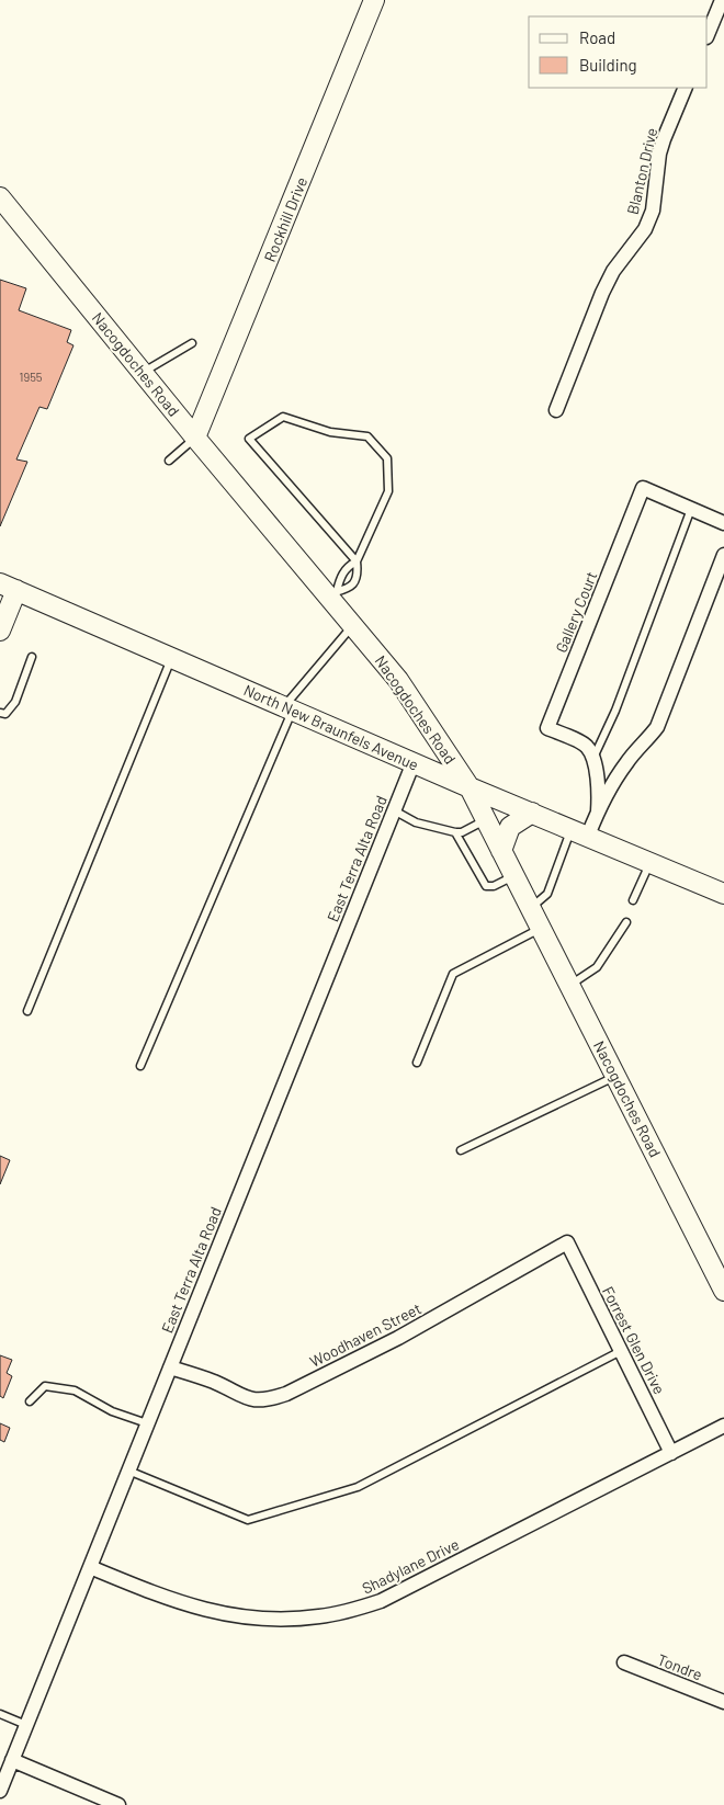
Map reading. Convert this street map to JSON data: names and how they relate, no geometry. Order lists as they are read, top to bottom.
{
  "streets": {
    "main road": ["Rockhill Drive", "Nacogdoches Road", "North New Braunfels Avenue"],
    "street": [
      "Blanton Drive",
      "Gallery Court",
      "East Terra Alta Road",
      "Woodhaven Street",
      "Forrest Glen Drive",
      "Shadylane Drive",
      "Tondre"
    ]
  },
  "crossings": [
    ["Rockhill Drive", "Nacogdoches Road"],
    ["Nacogdoches Road", "North New Braunfels Avenue"],
    ["North New Braunfels Avenue", "East Terra Alta Road"],
    ["East Terra Alta Road", "Woodhaven Street"],
    ["East Terra Alta Road", "Shadylane Drive"],
    ["Woodhaven Street", "Forrest Glen Drive"],
    ["Forrest Glen Drive", "Shadylane Drive"]
  ],
  "house_numbers": ["1955"],
  "legend": ["Road", "Building"]
}
